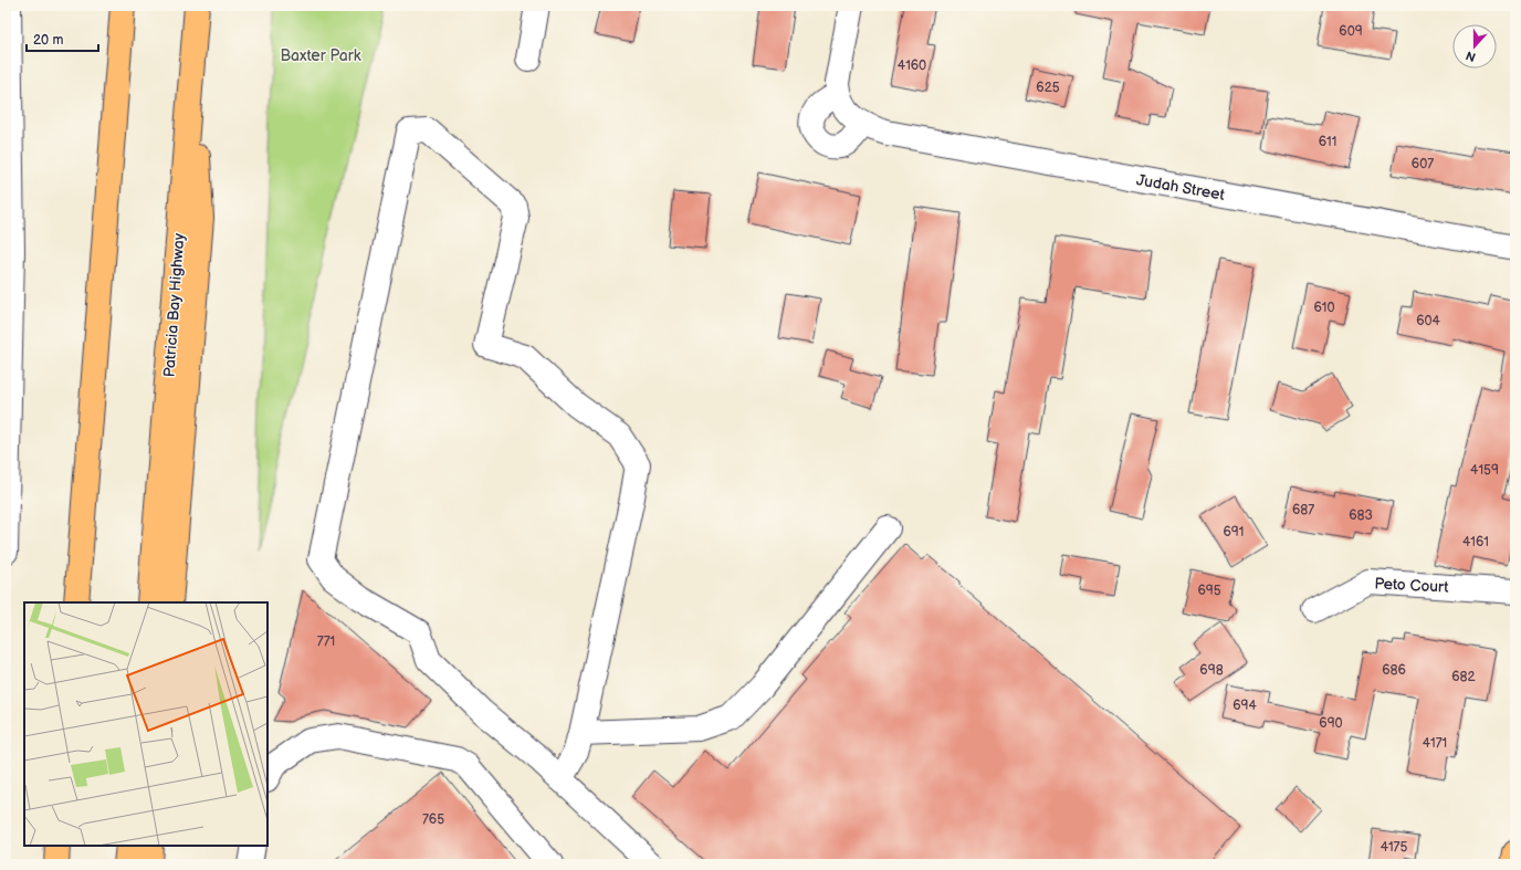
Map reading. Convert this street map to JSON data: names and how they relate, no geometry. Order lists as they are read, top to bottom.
{
  "streets": {
    "main road": ["Patricia Bay Highway"],
    "street": ["Judah Street", "Peto Court"]
  },
  "parks": ["Baxter Park"],
  "house_numbers": [
    "609",
    "4160",
    "625",
    "611",
    "607",
    "610",
    "604",
    "4159",
    "687",
    "683",
    "691",
    "4161",
    "695",
    "771",
    "698",
    "686",
    "682",
    "694",
    "690",
    "4171",
    "765",
    "4175"
  ],
  "scale_bar": "20 m",
  "north": "bottom"
}
